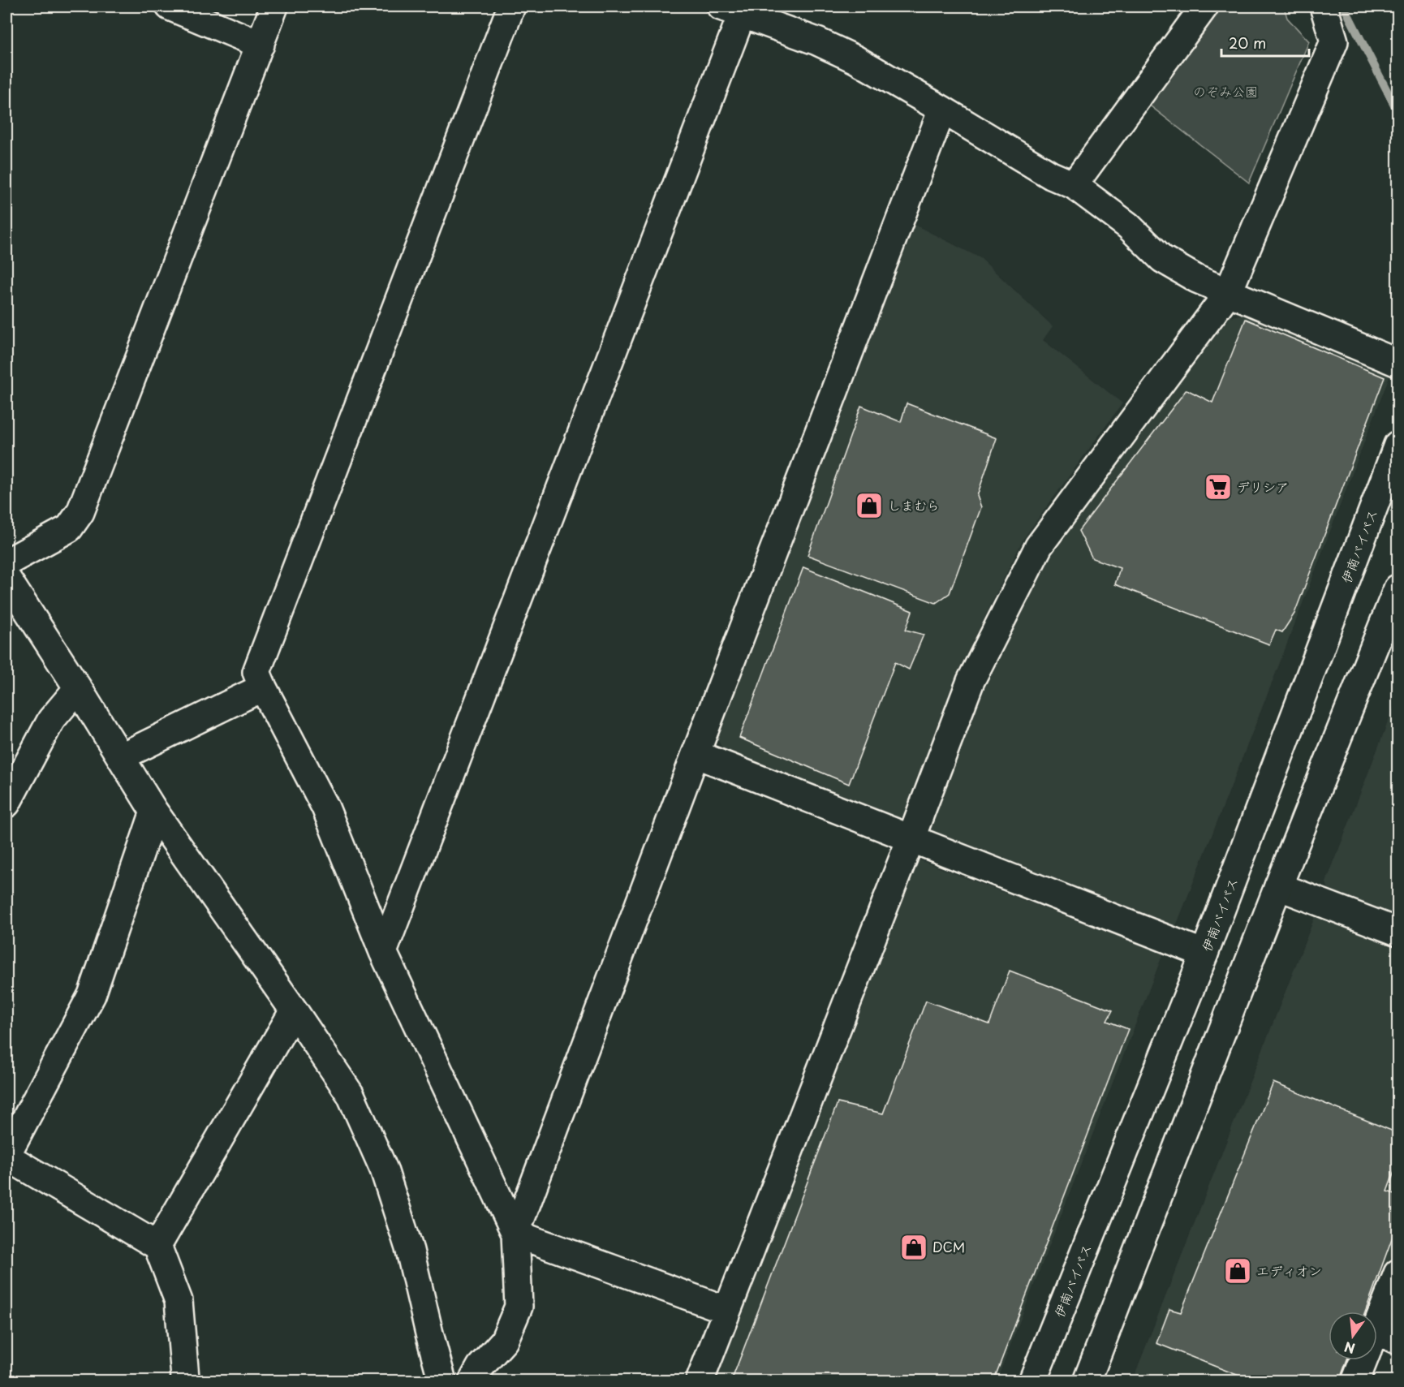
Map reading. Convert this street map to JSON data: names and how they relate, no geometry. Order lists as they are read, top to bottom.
{
  "streets": {
    "main road": ["伊南バイパス"]
  },
  "parks": ["のぞみ公園"],
  "places": {
    "supermarket": ["デリシア"],
    "shop": ["しまむら", "DCM", "エディオン"]
  },
  "scale_bar": "20 m",
  "north": "bottom"
}
